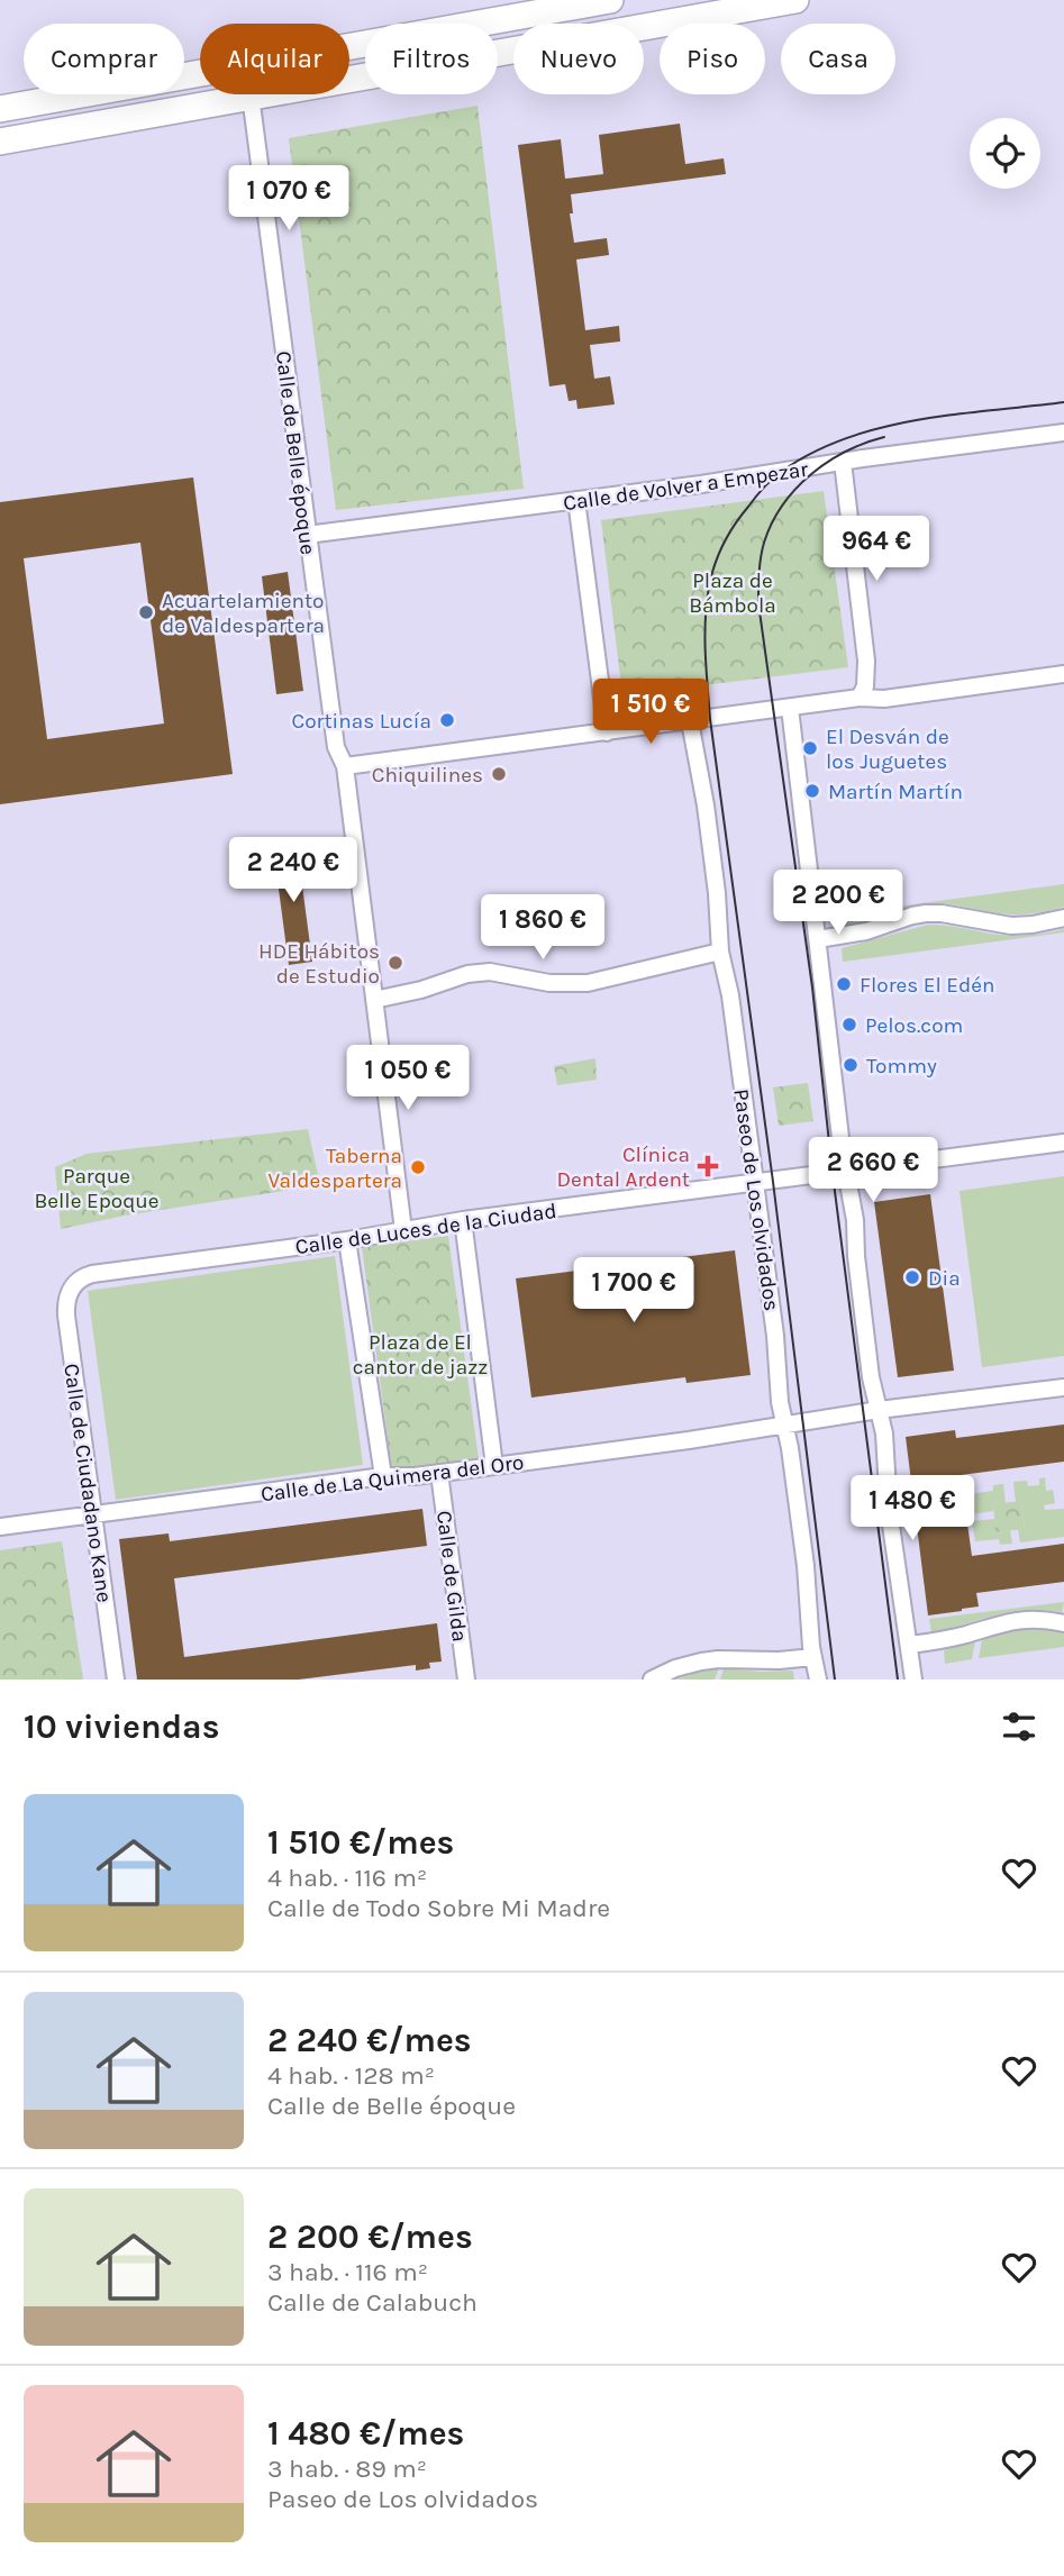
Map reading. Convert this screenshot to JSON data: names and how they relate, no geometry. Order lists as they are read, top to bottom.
{
  "streets": {
    "street": [
      "Calle de Belle époque",
      "Calle de Volver a Empezar",
      "Paseo de Los olvidados",
      "Calle de Luces de la Ciudad",
      "Calle de La Quimera del Oro",
      "Calle de Ciudadano Kane",
      "Calle de Gilda"
    ]
  },
  "crossings": [
    ["Calle de Belle époque", "Calle de Volver a Empezar"],
    ["Calle de Belle époque", "Calle de Luces de la Ciudad"],
    ["Paseo de Los olvidados", "Calle de Luces de la Ciudad"],
    ["Paseo de Los olvidados", "Calle de La Quimera del Oro"],
    ["Calle de Luces de la Ciudad", "Calle de Ciudadano Kane"],
    ["Calle de La Quimera del Oro", "Calle de Ciudadano Kane"],
    ["Calle de La Quimera del Oro", "Calle de Gilda"]
  ],
  "parks": ["Plaza de Bámbola", "Parque Belle Epoque", "Plaza de El cantor de jazz"],
  "places": {
    "other": [
      "Acuartelamiento de Valdespartera",
      "Cortinas Lucía",
      "El Desván de los Juguetes",
      "Chiquilines",
      "Martín Martín",
      "HDE Hábitos de Estudio",
      "Flores El Edén",
      "Pelos.com",
      "Tommy",
      "Taberna Valdespartera",
      "Dia"
    ],
    "health": ["Clínica Dental Ardent"]
  },
  "page": {
    "chip": [
      "Comprar",
      "Alquilar",
      "Filtros",
      "Nuevo",
      "Piso",
      "Casa"
    ],
    "price": [
      "1 070 €",
      "964 €",
      "1 510 €",
      "2 240 €",
      "2 200 €",
      "1 860 €",
      "1 050 €",
      "2 660 €",
      "1 700 €",
      "1 480 €"
    ],
    "heading": "10 viviendas",
    "list": [
      {
        "name": "1 510 €/mes",
        "note": "4 hab. · 116 m² · Calle de Todo Sobre Mi Madre"
      },
      {
        "name": "2 240 €/mes",
        "note": "4 hab. · 128 m² · Calle de Belle époque"
      },
      {
        "name": "2 200 €/mes",
        "note": "3 hab. · 116 m² · Calle de Calabuch"
      },
      {
        "name": "1 480 €/mes",
        "note": "3 hab. · 89 m² · Paseo de Los olvidados"
      }
    ]
  }
}
